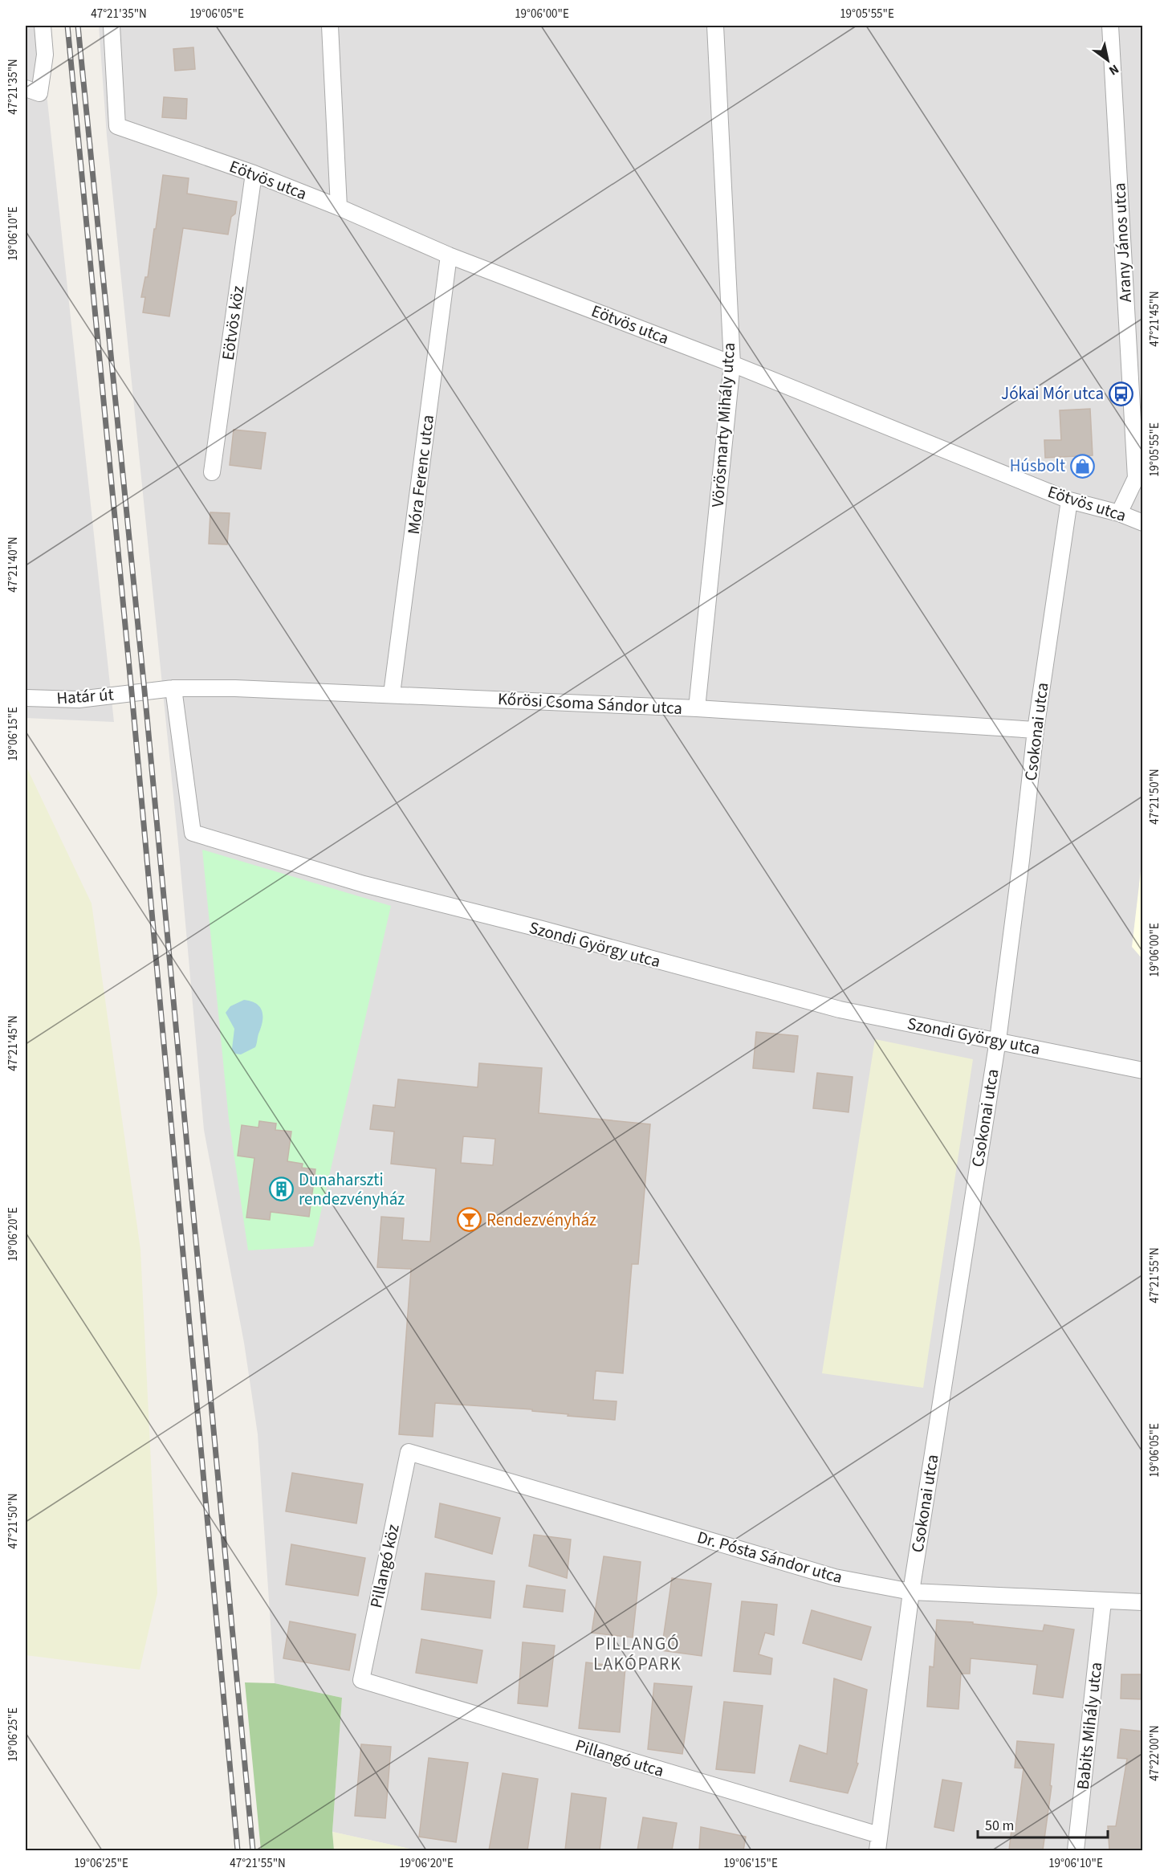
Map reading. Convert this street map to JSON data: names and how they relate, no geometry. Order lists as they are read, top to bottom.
{
  "streets": {
    "street": [
      "Eötvös utca",
      "Arany János utca",
      "Eötvös köz",
      "Vörösmarty Mihály utca",
      "Móra Ferenc utca",
      "Határ út",
      "Kőrösi Csoma Sándor utca",
      "Csokonai utca",
      "Szondi György utca",
      "Dr. Pósta Sándor utca",
      "Pillangó köz",
      "Babits Mihály utca",
      "Pillangó utca"
    ]
  },
  "crossings": [
    ["Eötvös utca", "Arany János utca"],
    ["Eötvös utca", "Eötvös köz"],
    ["Eötvös utca", "Vörösmarty Mihály utca"],
    ["Eötvös utca", "Móra Ferenc utca"],
    ["Eötvös utca", "Csokonai utca"],
    ["Vörösmarty Mihály utca", "Kőrösi Csoma Sándor utca"],
    ["Móra Ferenc utca", "Kőrösi Csoma Sándor utca"],
    ["Határ út", "Kőrösi Csoma Sándor utca"],
    ["Kőrösi Csoma Sándor utca", "Csokonai utca"],
    ["Kőrösi Csoma Sándor utca", "Szondi György utca"],
    ["Csokonai utca", "Szondi György utca"],
    ["Csokonai utca", "Dr. Pósta Sándor utca"],
    ["Csokonai utca", "Pillangó utca"],
    ["Dr. Pósta Sándor utca", "Pillangó köz"],
    ["Dr. Pósta Sándor utca", "Babits Mihály utca"],
    ["Pillangó köz", "Pillangó utca"]
  ],
  "districts": ["PILLANGÓ LAKÓPARK"],
  "places": {
    "bus stop": ["Jókai Mór utca"],
    "shop": ["Húsbolt"],
    "building": ["Dunaharszti rendezvényház"],
    "bar": ["Rendezvényház"]
  },
  "scale_bar": "50 m",
  "north": "bottom right",
  "coordinates": [
    "47°21'35\"N",
    "19°06'05\"E",
    "19°06'00\"E",
    "19°05'55\"E",
    "19°06'10\"E",
    "47°21'45\"N",
    "47°21'40\"N",
    "19°06'15\"E",
    "47°21'50\"N",
    "19°06'20\"E",
    "47°21'55\"N",
    "19°06'25\"E",
    "47°22'00\"N"
  ]
}
